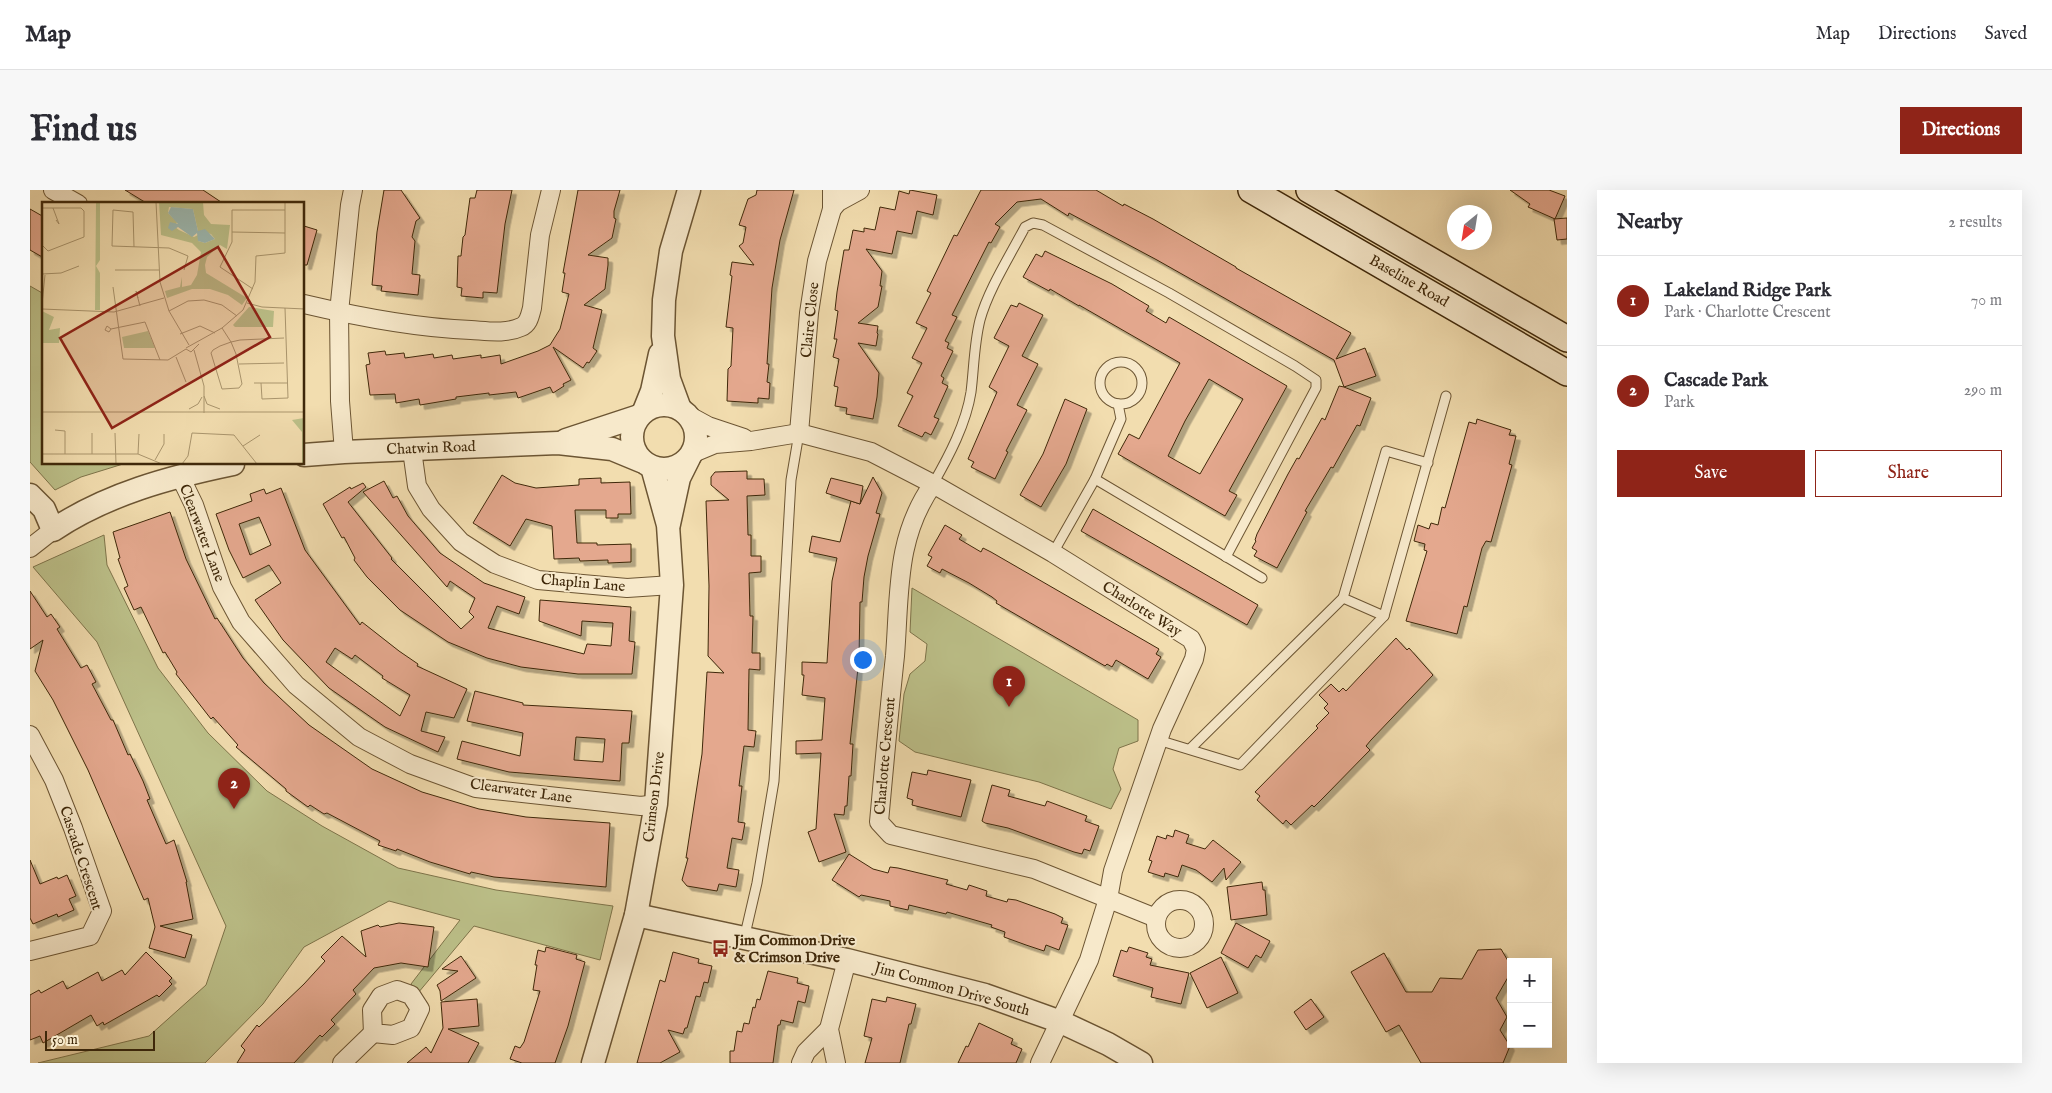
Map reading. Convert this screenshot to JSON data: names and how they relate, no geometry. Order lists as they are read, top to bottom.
{
  "streets": {
    "main road": ["Baseline Road"],
    "street": [
      "Claire Close",
      "Chatwin Road",
      "Clearwater Lane",
      "Chaplin Lane",
      "Charlotte Way",
      "Charlotte Crescent",
      "Crimson Drive",
      "Cascade Crescent",
      "Jim Common Drive South"
    ]
  },
  "crossings": [
    ["Claire Close", "Charlotte Way"],
    ["Chatwin Road", "Chaplin Lane"],
    ["Chatwin Road", "Crimson Drive"],
    ["Clearwater Lane", "Crimson Drive"],
    ["Chaplin Lane", "Crimson Drive"],
    ["Charlotte Way", "Charlotte Crescent"],
    ["Charlotte Way", "Jim Common Drive South"],
    ["Crimson Drive", "Jim Common Drive South"]
  ],
  "places": {
    "bus stop": ["Jim Common Drive & Crimson Drive"]
  },
  "scale_bar": "50 m",
  "north": "bottom left",
  "page": {
    "header": "Map",
    "nav": ["Map", "Directions", "Saved"],
    "buttons": [
      "Directions",
      ["Save", "Share"]
    ],
    "title": "Find us",
    "heading": ["Nearby", "2 results"],
    "list": [
      {
        "mark": "1",
        "name": "Lakeland Ridge Park",
        "note": "Park · Charlotte Crescent",
        "value": "70 m"
      },
      {
        "mark": "2",
        "name": "Cascade Park",
        "note": "Park",
        "value": "290 m"
      }
    ],
    "pins": ["1", "2"],
    "map_buttons": ["+", "−"],
    "scale": "50 m"
  }
}
